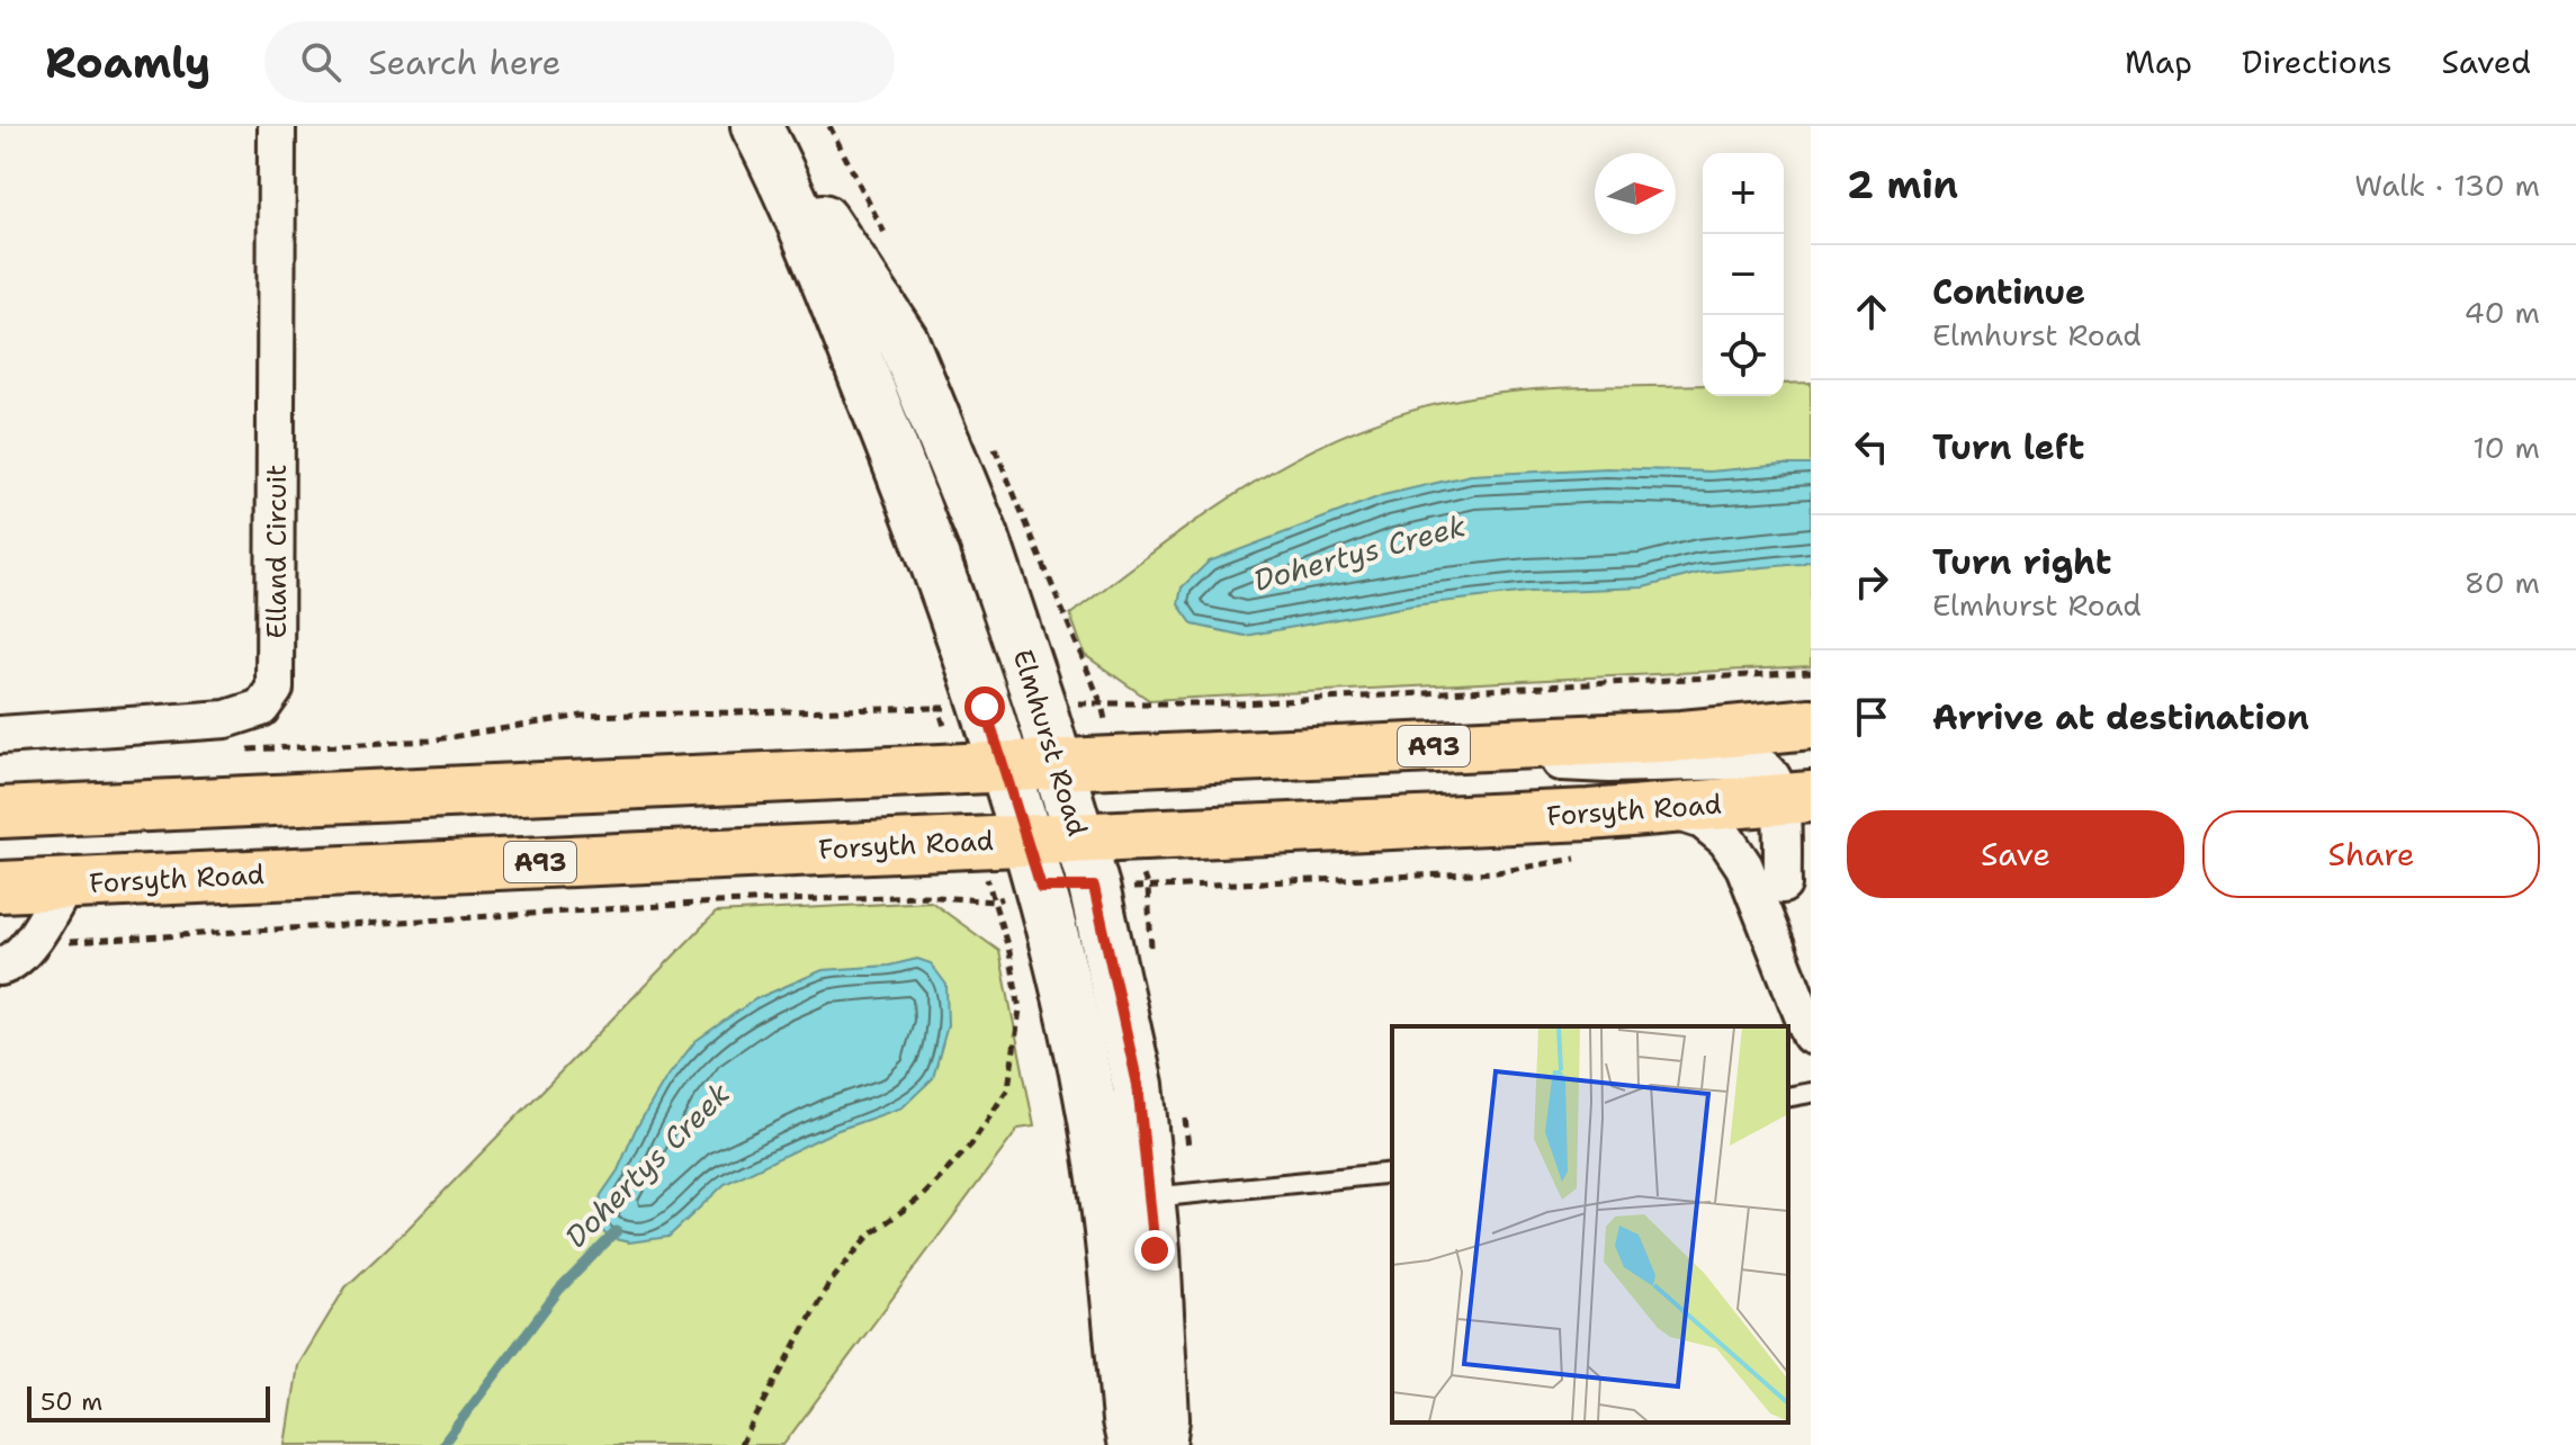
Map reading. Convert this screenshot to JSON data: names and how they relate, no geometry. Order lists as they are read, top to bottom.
{
  "streets": {
    "highway": ["A93", "Forsyth Road"],
    "street": ["Elland Circuit", "Elmhurst Road"]
  },
  "crossings": [
    ["Elmhurst Road", "A93"],
    ["Elmhurst Road", "Forsyth Road"]
  ],
  "water": ["Dohertys Creek"],
  "scale_bar": "50 m",
  "north": "right",
  "page": {
    "header": "Roamly",
    "search": "Search here",
    "nav": ["Map", "Directions", "Saved"],
    "heading": ["2 min", "Walk · 130 m"],
    "map_buttons": ["+", "−"],
    "list": [
      ["Continue", "Elmhurst Road", "40 m"],
      ["Turn left", "10 m"],
      ["Turn right", "Elmhurst Road", "80 m"],
      "Arrive at destination"
    ],
    "buttons": ["Save", "Share"],
    "scale": "50 m"
  }
}
